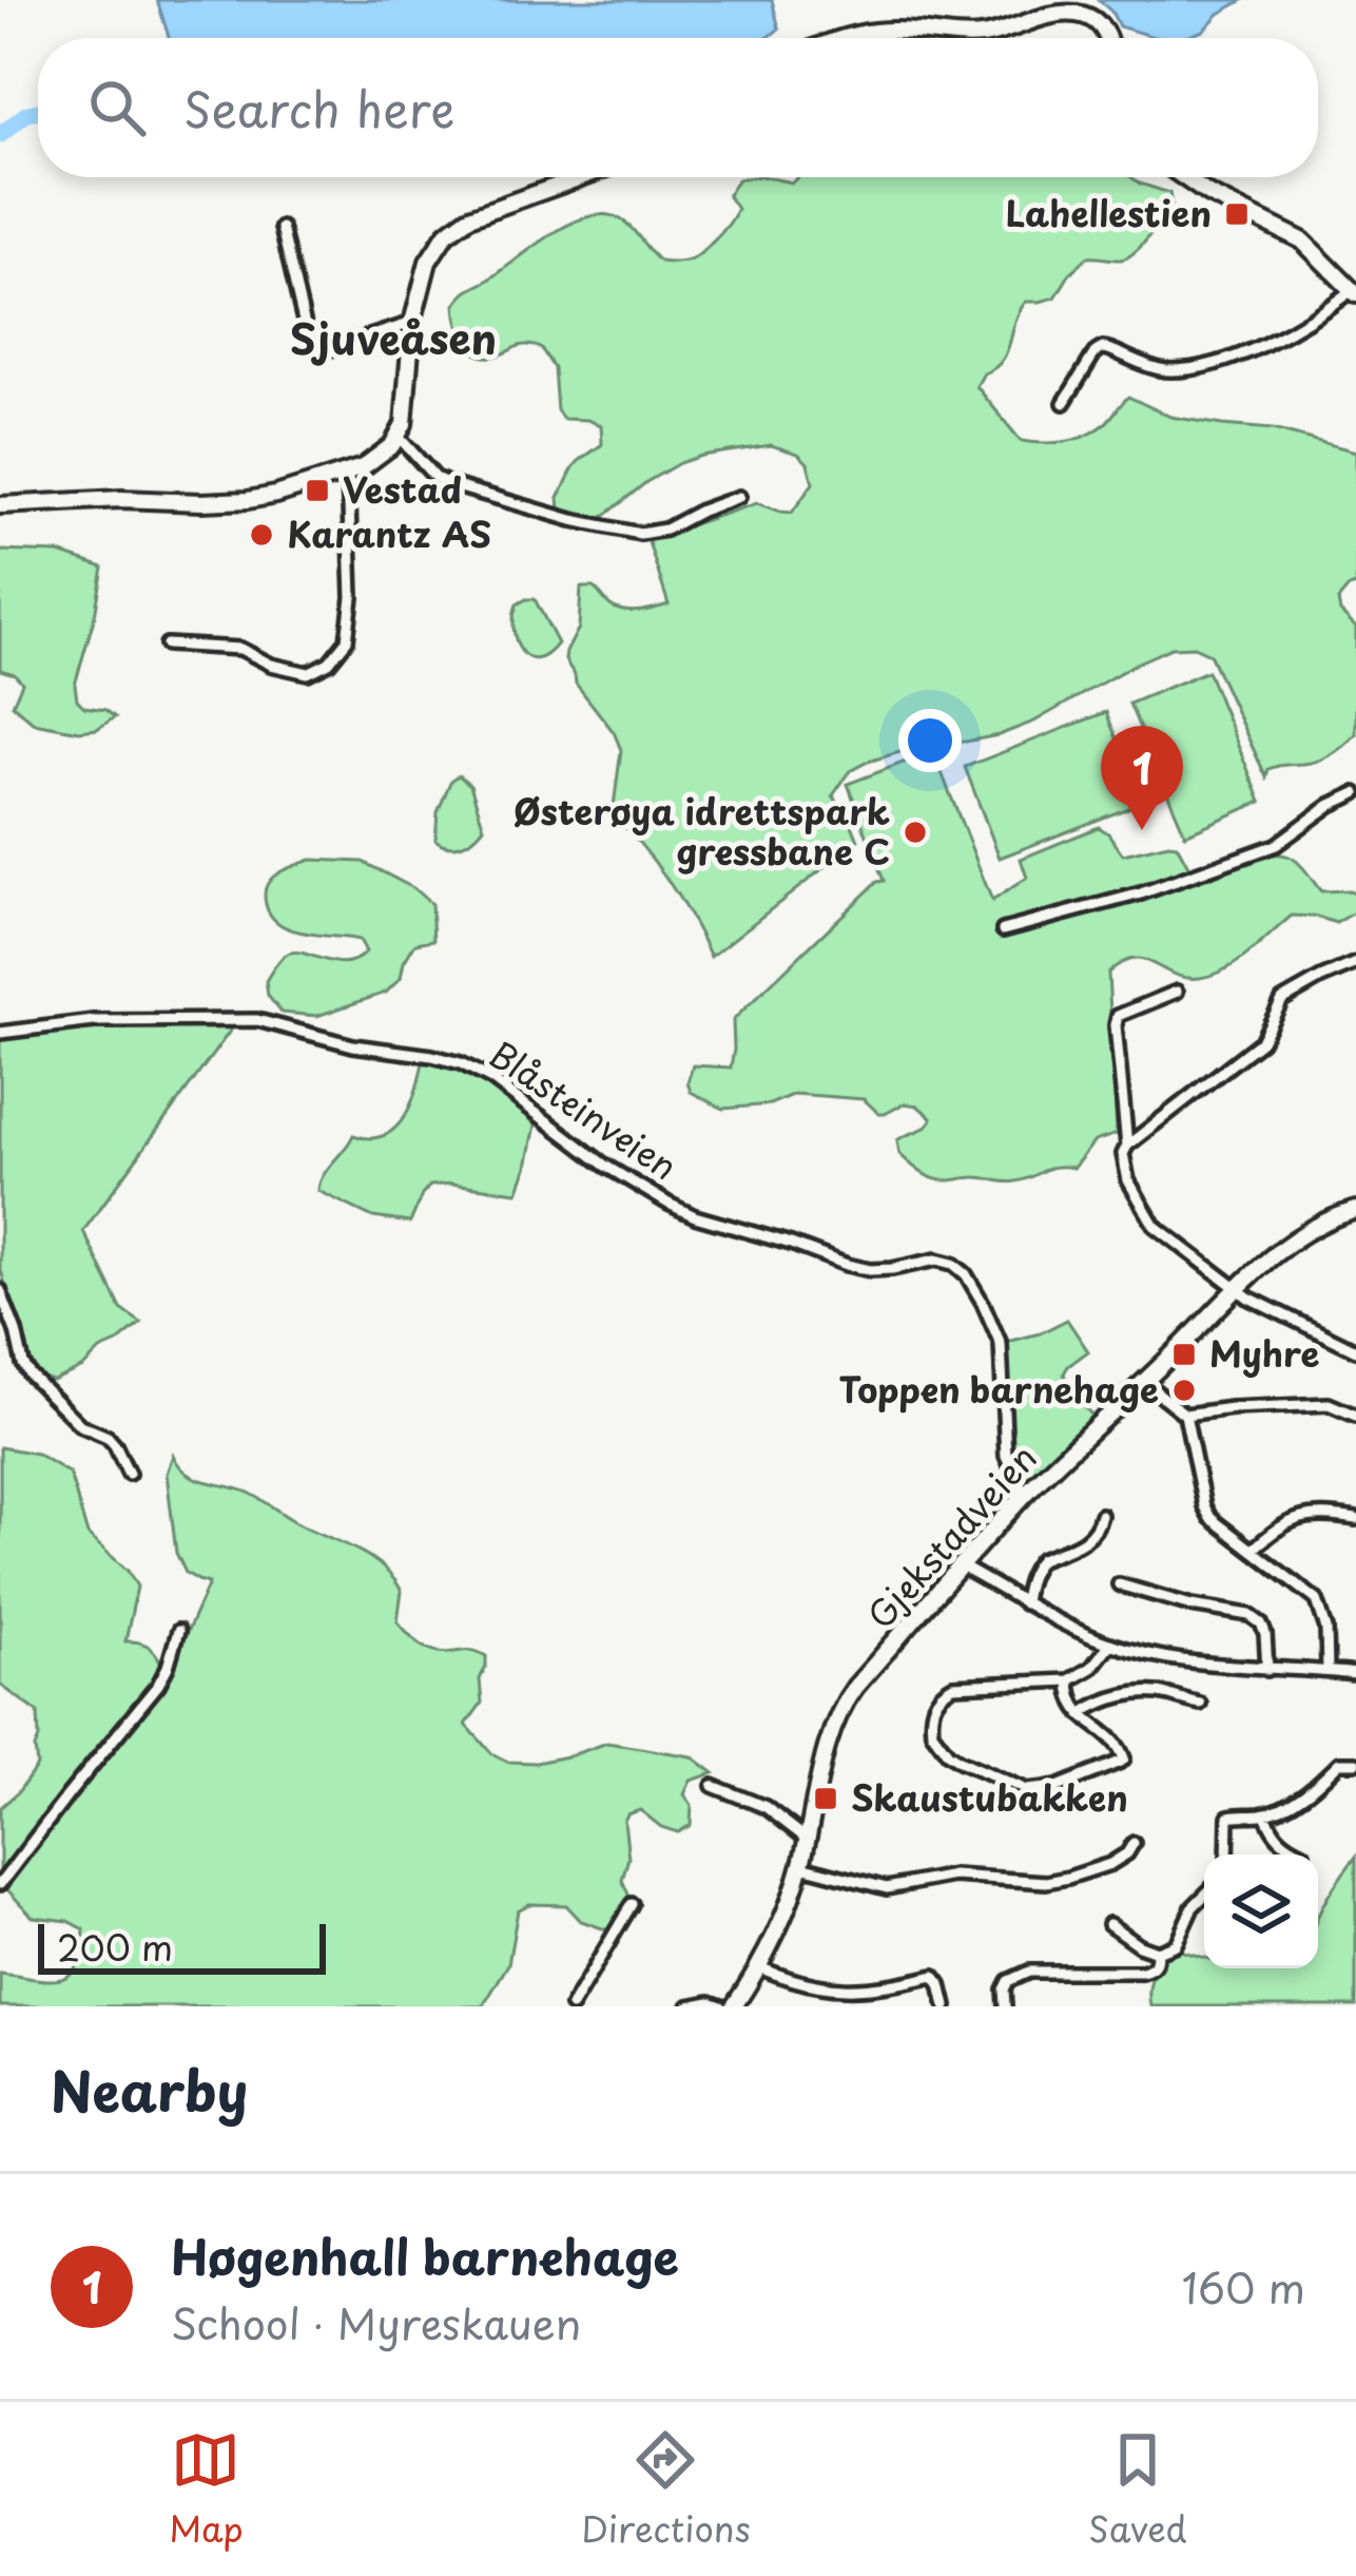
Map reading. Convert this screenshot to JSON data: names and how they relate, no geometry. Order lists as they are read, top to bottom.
{
  "streets": {
    "street": ["Blåsteinveien", "Gjekstadveien"]
  },
  "crossings": [
    ["Blåsteinveien", "Gjekstadveien"]
  ],
  "districts": ["Sjuveåsen"],
  "places": {
    "transit": [
      "Lahellestien",
      "Vestad",
      "Myhre",
      "Skaustubakken"
    ],
    "other": ["Karantz AS", "Østerøya idrettspark gressbane C", "Toppen barnehage"]
  },
  "scale_bar": "200 m",
  "page": {
    "search": "Search here",
    "pins": "1",
    "scale": "200 m",
    "heading": "Nearby",
    "list": [
      {
        "mark": "1",
        "name": "Høgenhall barnehage",
        "note": "School · Myreskauen",
        "value": "160 m"
      }
    ],
    "nav": ["Map", "Directions", "Saved"]
  }
}
